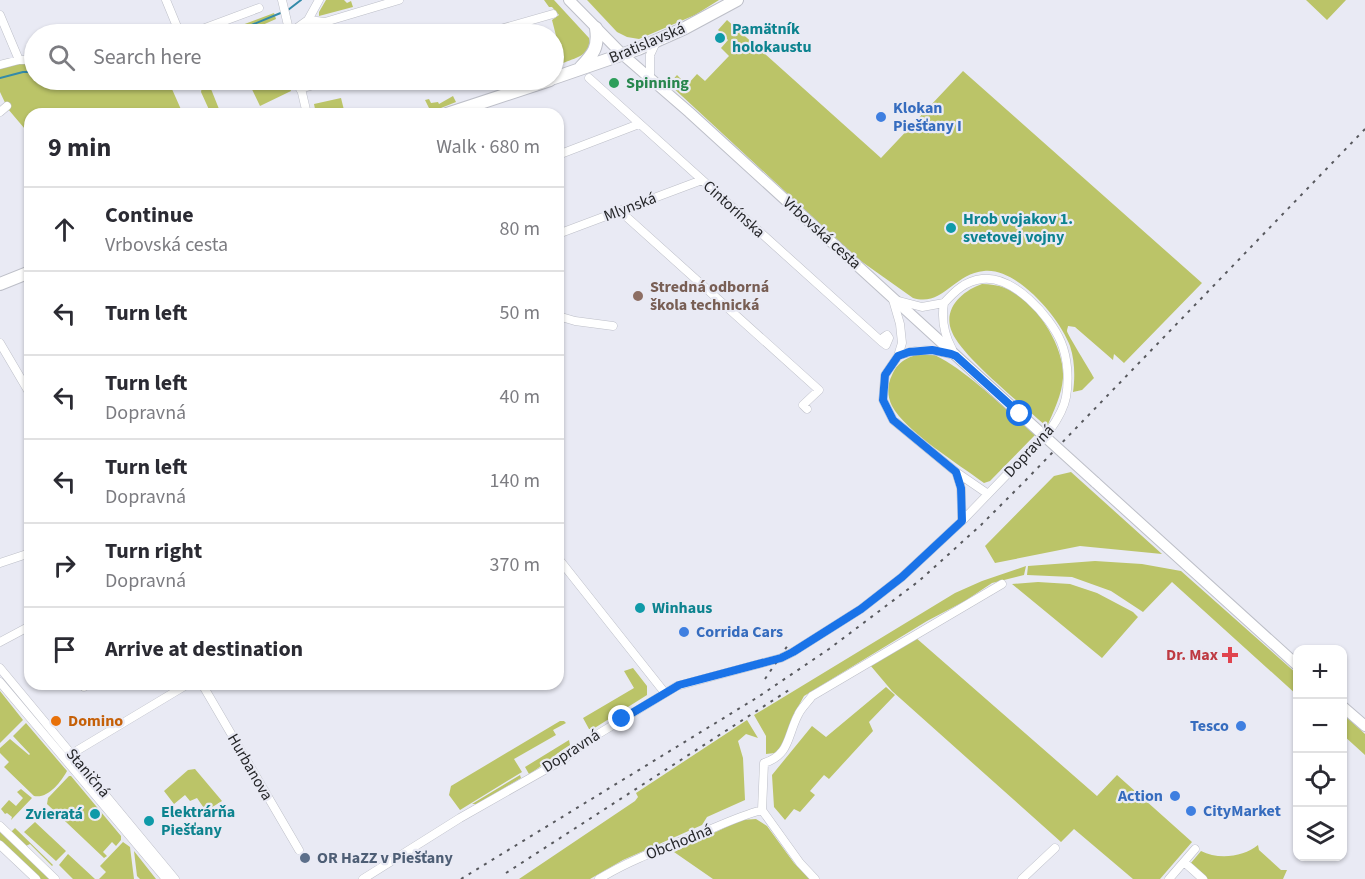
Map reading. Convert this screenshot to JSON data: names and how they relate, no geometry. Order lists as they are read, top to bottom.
{
  "streets": {
    "main road": ["Bratislavská", "Vrbovská cesta"],
    "street": [
      "Mlynská",
      "Cintorínska",
      "Dopravná",
      "Hurbanova",
      "Staničná",
      "Obchodná"
    ]
  },
  "crossings": [
    ["Bratislavská", "Vrbovská cesta"],
    ["Mlynská", "Cintorínska"]
  ],
  "places": {
    "other": [
      "Pamätník holokaustu",
      "Spinning",
      "Klokan Piešťany I",
      "Hrob vojakov 1. svetovej vojny",
      "Stredná odborná škola technická",
      "Winhaus",
      "Corrida Cars",
      "Domino",
      "Tesco",
      "Action",
      "CityMarket",
      "Zvieratá",
      "Elektrárňa Piešťany",
      "OR HaZZ v Piešťany"
    ],
    "health": ["Dr. Max"]
  },
  "page": {
    "search": "Search here",
    "heading": ["9 min", "Walk · 680 m"],
    "list": [
      ["Continue", "Vrbovská cesta", "80 m"],
      ["Turn left", "50 m"],
      ["Turn left", "Dopravná", "40 m"],
      ["Turn left", "Dopravná", "140 m"],
      ["Turn right", "Dopravná", "370 m"],
      "Arrive at destination"
    ],
    "map_buttons": ["+", "−"]
  }
}
